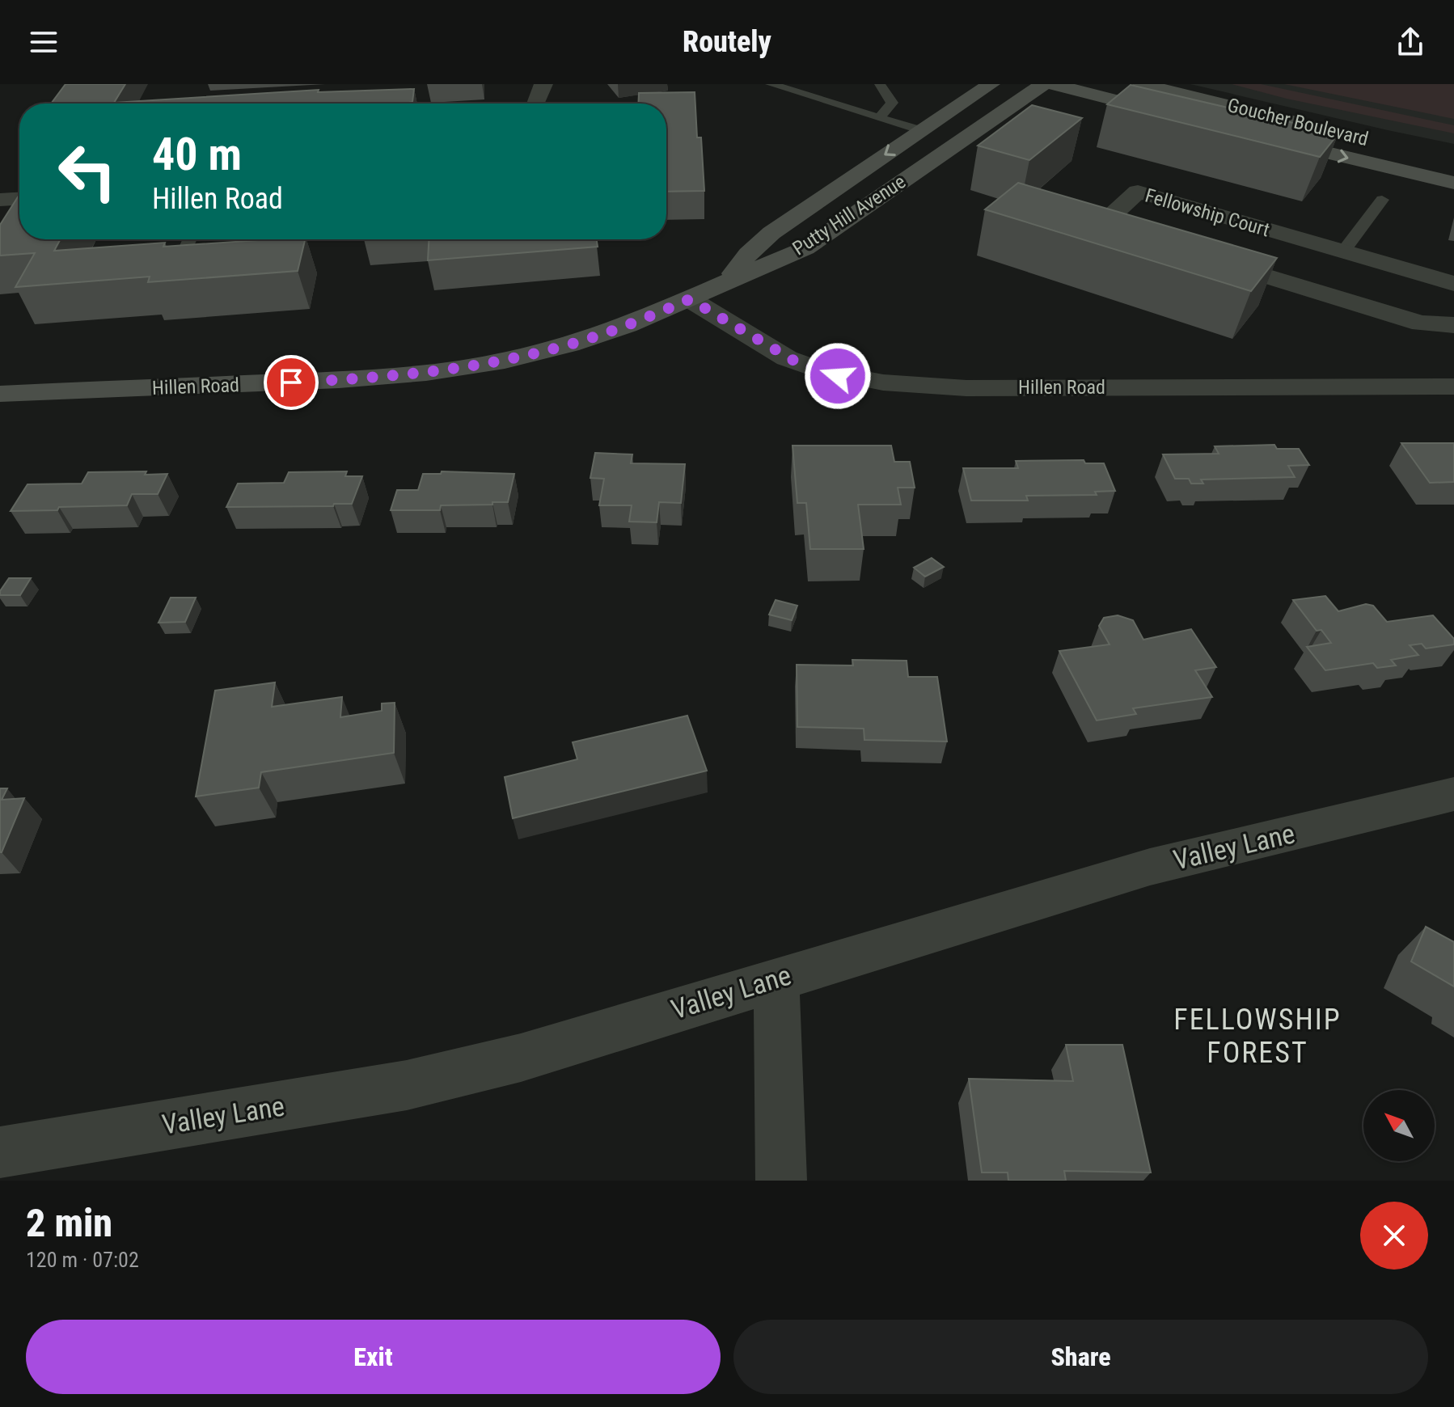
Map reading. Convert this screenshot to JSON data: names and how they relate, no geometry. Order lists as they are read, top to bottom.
{
  "streets": {
    "street": [
      "Goucher Boulevard",
      "Fellowship Court",
      "Putty Hill Avenue",
      "Hillen Road",
      "Valley Lane"
    ]
  },
  "crossings": [
    ["Putty Hill Avenue", "Hillen Road"]
  ],
  "districts": ["FELLOWSHIP FOREST"],
  "north": "top left",
  "page": {
    "header": "Routely",
    "turn": ["40 m", "Hillen Road"],
    "heading": ["2 min", "120 m · 07:02"],
    "buttons": ["Exit", "Share"]
  }
}
